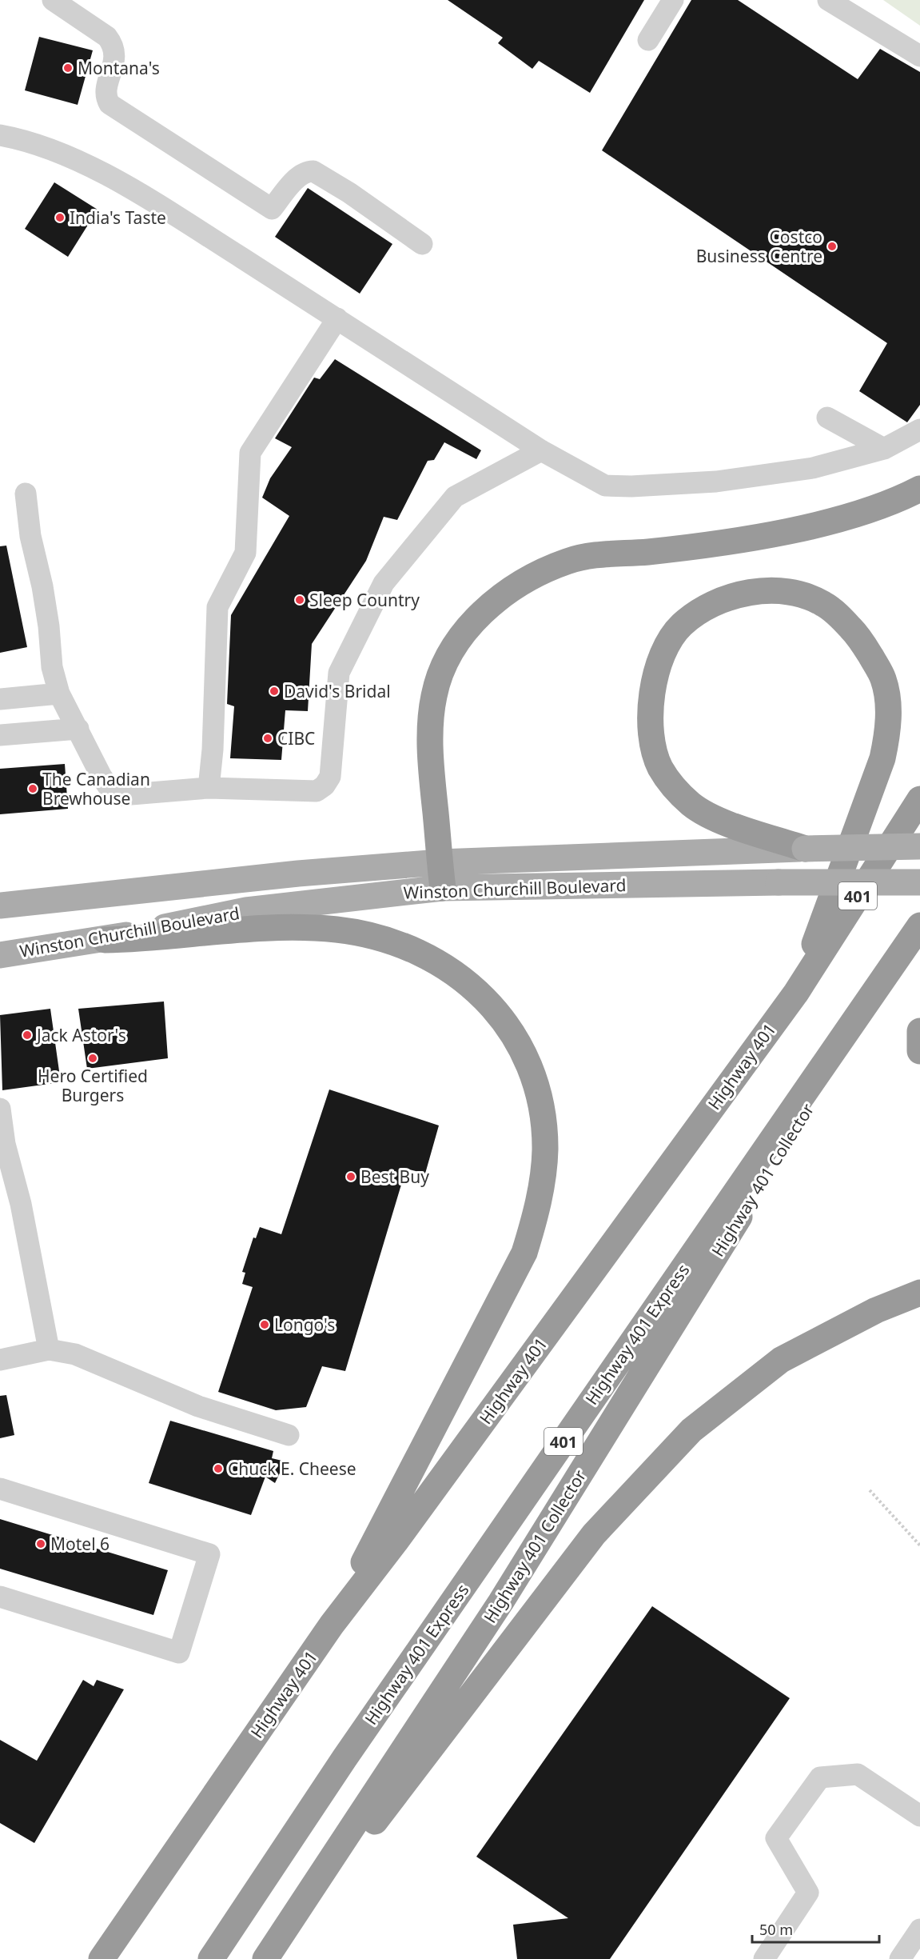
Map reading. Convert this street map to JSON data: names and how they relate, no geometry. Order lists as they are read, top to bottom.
{
  "streets": {
    "highway": [
      "401",
      "Highway 401",
      "Highway 401 Collector",
      "Highway 401 Express"
    ],
    "main road": ["Winston Churchill Boulevard"]
  },
  "places": [
    "Montana's",
    "India's Taste",
    "Costco Business Centre",
    "Sleep Country",
    "David's Bridal",
    "CIBC",
    "The Canadian Brewhouse",
    "Jack Astor's",
    "Hero Certified Burgers",
    "Best Buy",
    "Longo's",
    "Chuck E. Cheese",
    "Motel 6"
  ],
  "scale_bar": "50 m"
}
